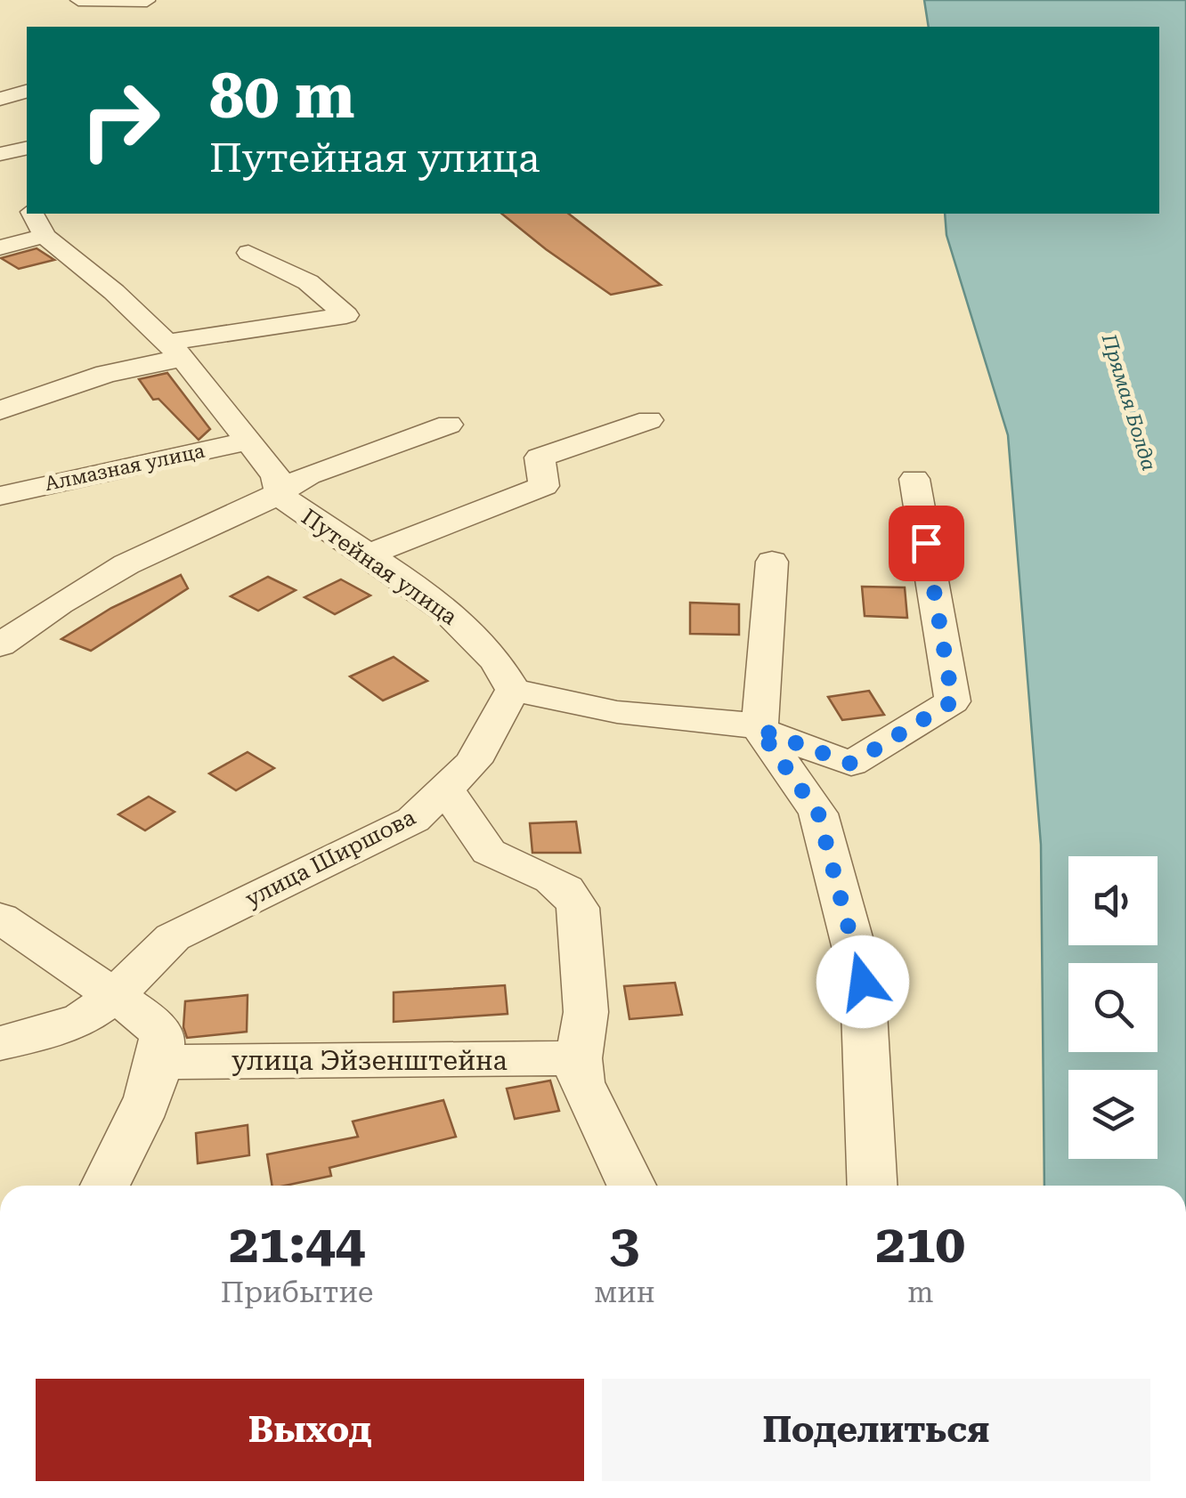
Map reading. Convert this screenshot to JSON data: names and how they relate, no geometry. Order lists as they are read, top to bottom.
{
  "streets": {
    "street": [
      "Алмазная улица",
      "Путейная улица",
      "улица Ширшова",
      "улица Эйзенштейна"
    ]
  },
  "crossings": [
    ["Алмазная улица", "Путейная улица"],
    ["Путейная улица", "улица Ширшова"]
  ],
  "water": ["Прямая Болда"],
  "page": {
    "turn": ["80 m", "Путейная улица"],
    "eta": [
      "21:44",
      "Прибытие",
      "3",
      "мин",
      "210",
      "m"
    ],
    "buttons": ["Выход", "Поделиться"]
  }
}
